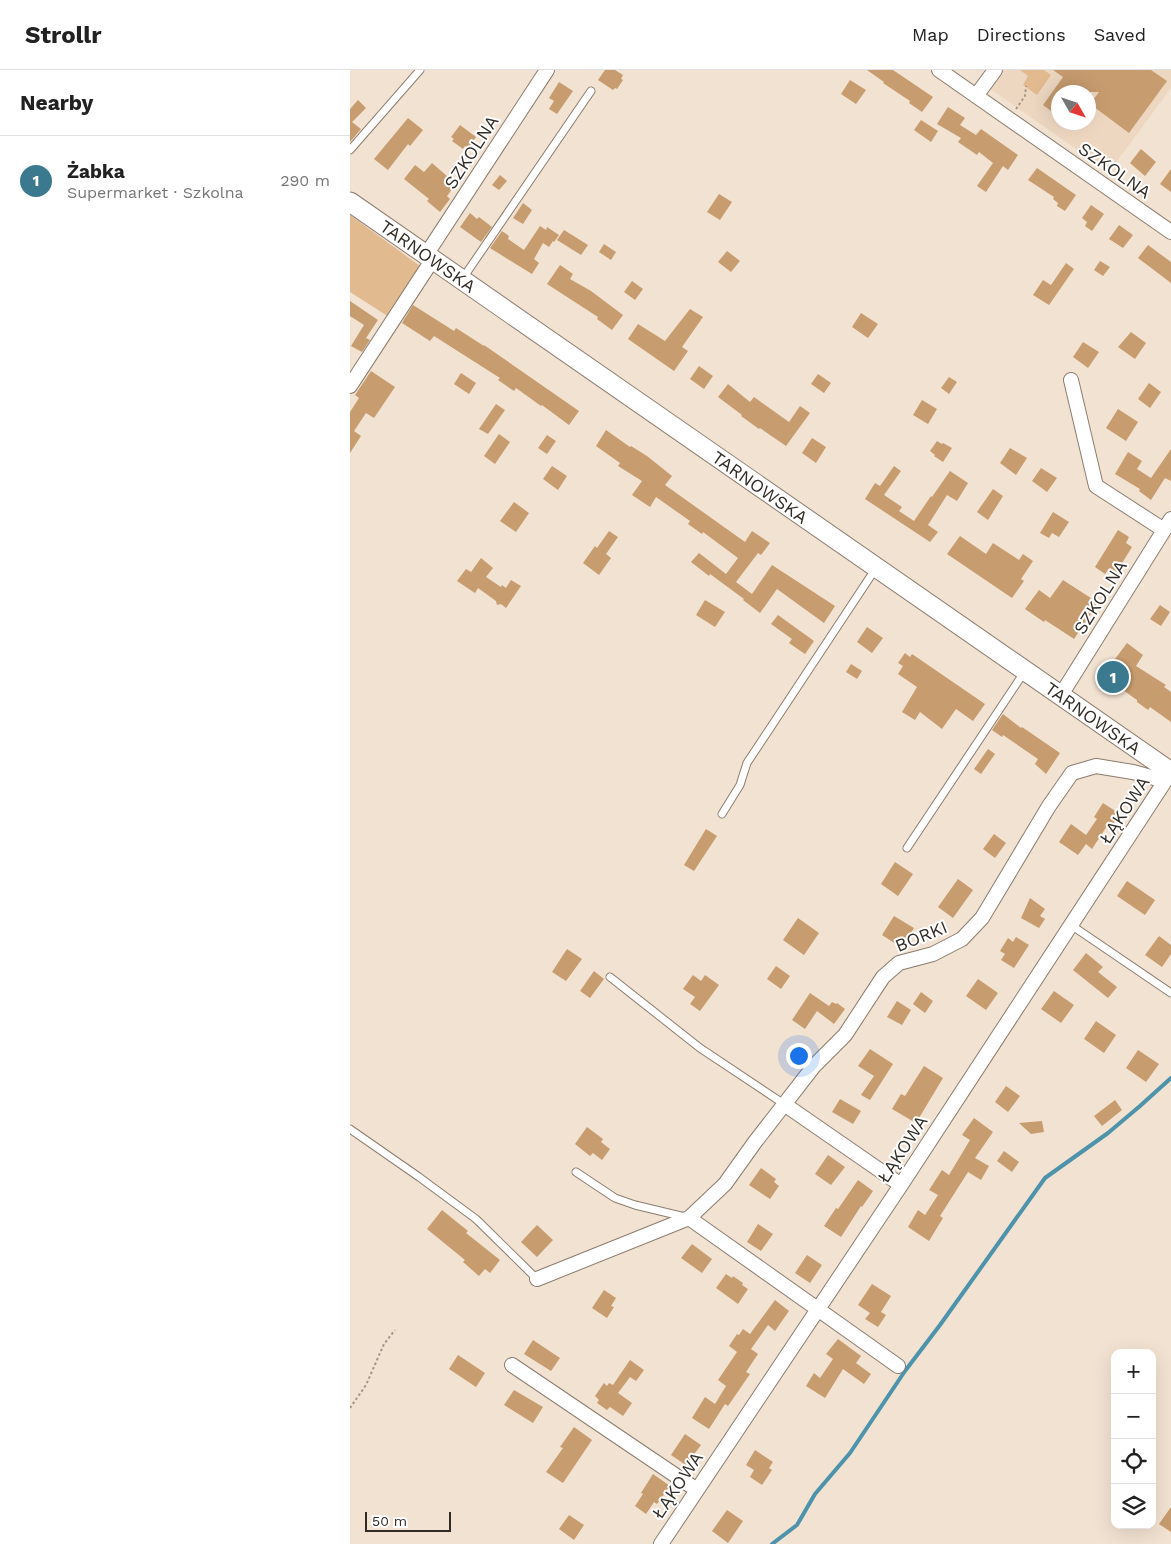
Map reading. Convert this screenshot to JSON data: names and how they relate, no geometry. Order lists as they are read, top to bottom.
{
  "streets": {
    "street": [
      "SZKOLNA",
      "TARNOWSKA",
      "ŁĄKOWA",
      "BORKI"
    ]
  },
  "crossings": [
    ["SZKOLNA", "TARNOWSKA"],
    ["TARNOWSKA", "ŁĄKOWA"],
    ["TARNOWSKA", "BORKI"],
    ["ŁĄKOWA", "BORKI"]
  ],
  "scale_bar": "50 m",
  "north": "bottom right",
  "page": {
    "header": "Strollr",
    "nav": ["Map", "Directions", "Saved"],
    "heading": "Nearby",
    "list": [
      {
        "mark": "1",
        "name": "Żabka",
        "note": "Supermarket · Szkolna",
        "value": "290 m"
      }
    ],
    "pins": "1",
    "map_buttons": ["+", "−"],
    "scale": "50 m"
  }
}
